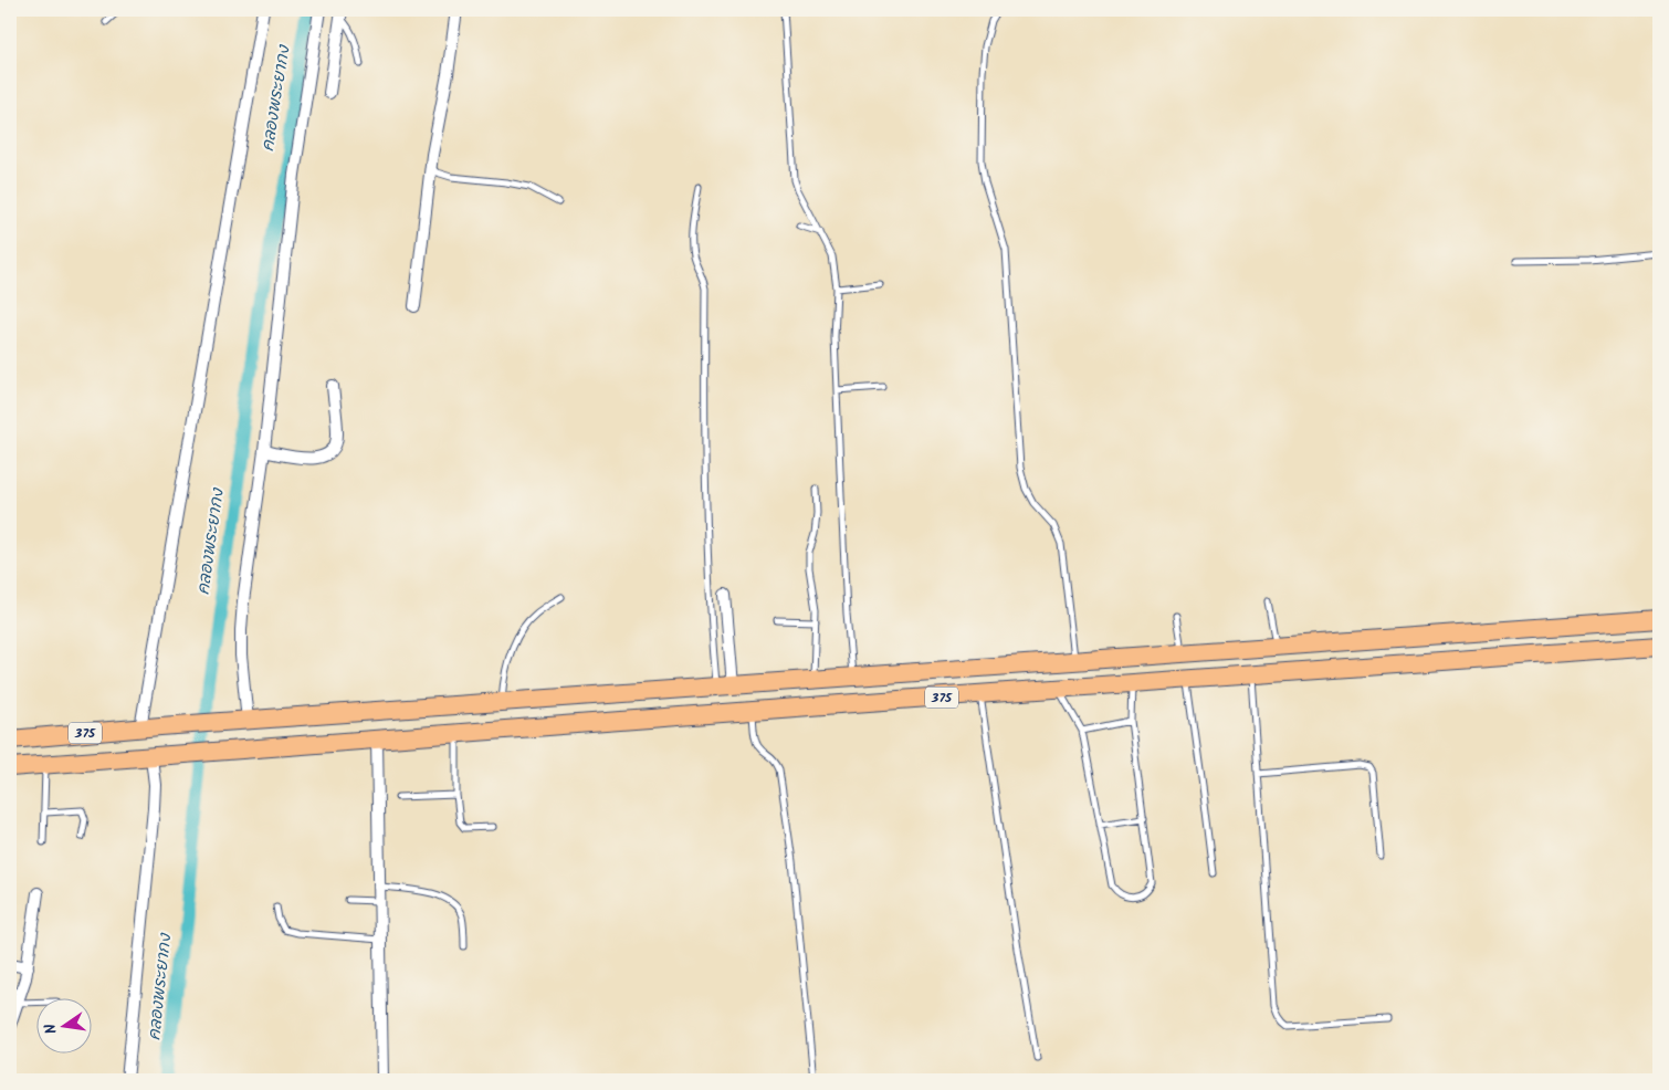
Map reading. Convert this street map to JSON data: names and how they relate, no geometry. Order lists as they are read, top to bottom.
{
  "streets": {
    "main road": ["375"]
  },
  "water": ["คลองพระยากง"],
  "north": "left"
}
